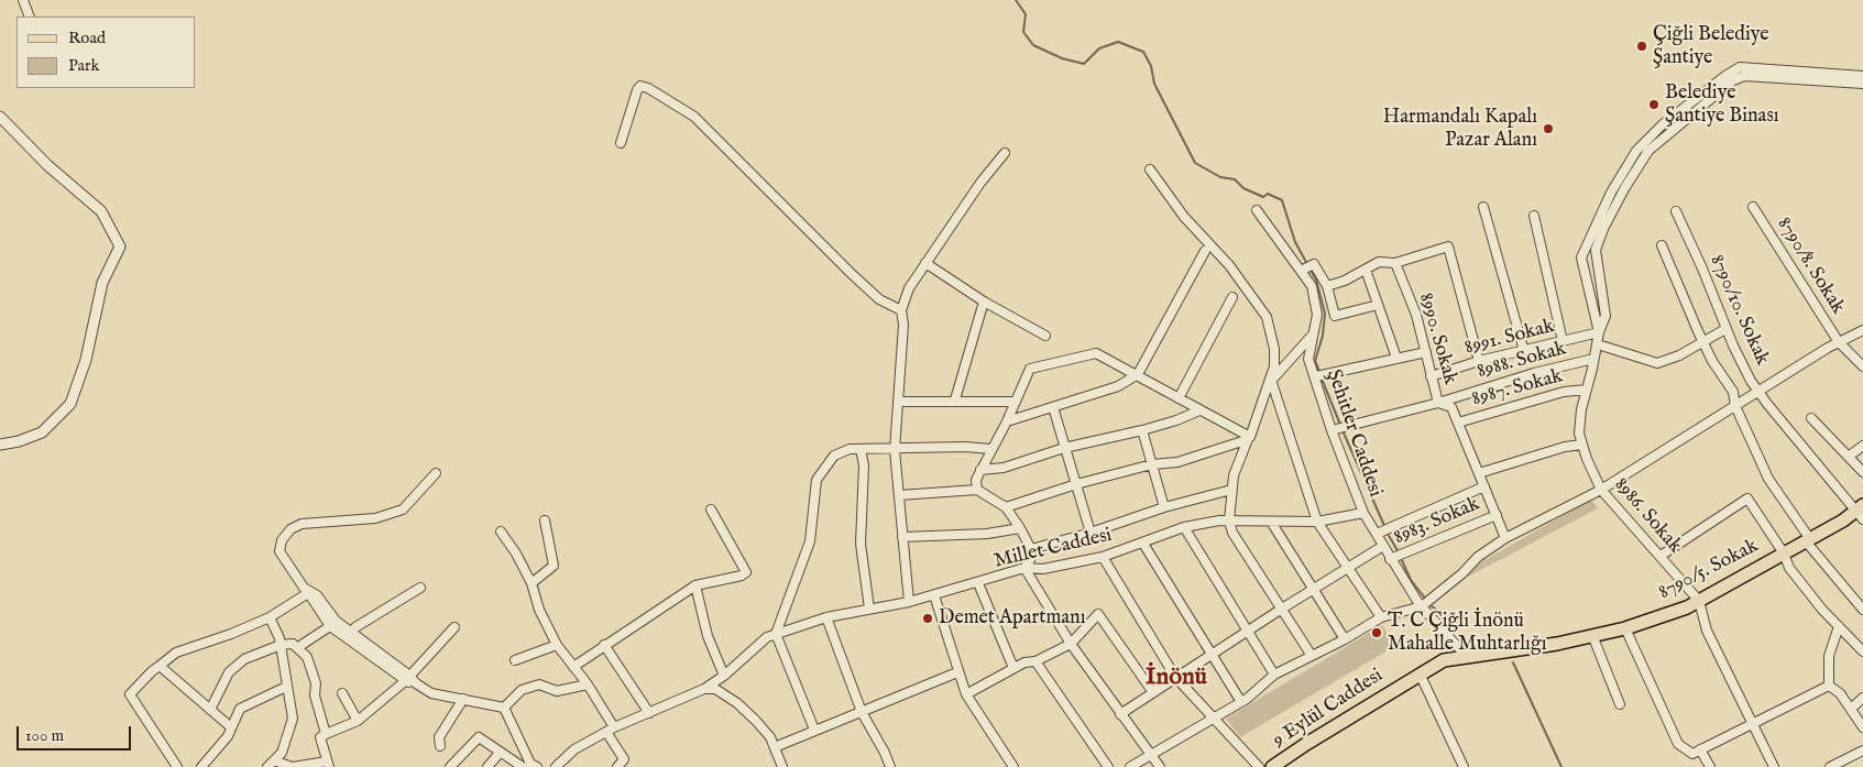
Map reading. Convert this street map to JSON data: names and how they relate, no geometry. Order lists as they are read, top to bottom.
{
  "streets": {
    "main road": ["8790/5. Sokak", "9 Eylül Caddesi"],
    "street": [
      "8790/8. Sokak",
      "8790/10. Sokak",
      "8991. Sokak",
      "8990. Sokak",
      "8988. Sokak",
      "8987. Sokak",
      "Şehitler Caddesi",
      "8986. Sokak",
      "8983. Sokak",
      "Millet Caddesi"
    ]
  },
  "crossings": [
    ["8790/10. Sokak", "8790/5. Sokak"],
    ["8991. Sokak", "8990. Sokak"],
    ["8991. Sokak", "8986. Sokak"],
    ["8990. Sokak", "8988. Sokak"],
    ["8990. Sokak", "8987. Sokak"],
    ["8990. Sokak", "8983. Sokak"],
    ["8988. Sokak", "Şehitler Caddesi"],
    ["8988. Sokak", "8986. Sokak"],
    ["8987. Sokak", "8986. Sokak"],
    ["Şehitler Caddesi", "8983. Sokak"],
    ["Şehitler Caddesi", "Millet Caddesi"],
    ["Şehitler Caddesi", "9 Eylül Caddesi"],
    ["8986. Sokak", "8790/5. Sokak"],
    ["8790/5. Sokak", "9 Eylül Caddesi"]
  ],
  "districts": ["İnönü"],
  "places": [
    "Çiğli Belediye Şantiye",
    "Belediye Şantiye Binası",
    "Harmandalı Kapalı Pazar Alanı",
    "Demet Apartmanı",
    "T. C Çiğli İnönü Mahalle Muhtarlığı"
  ],
  "legend": ["Road", "Park"],
  "scale_bar": "100 m"
}
